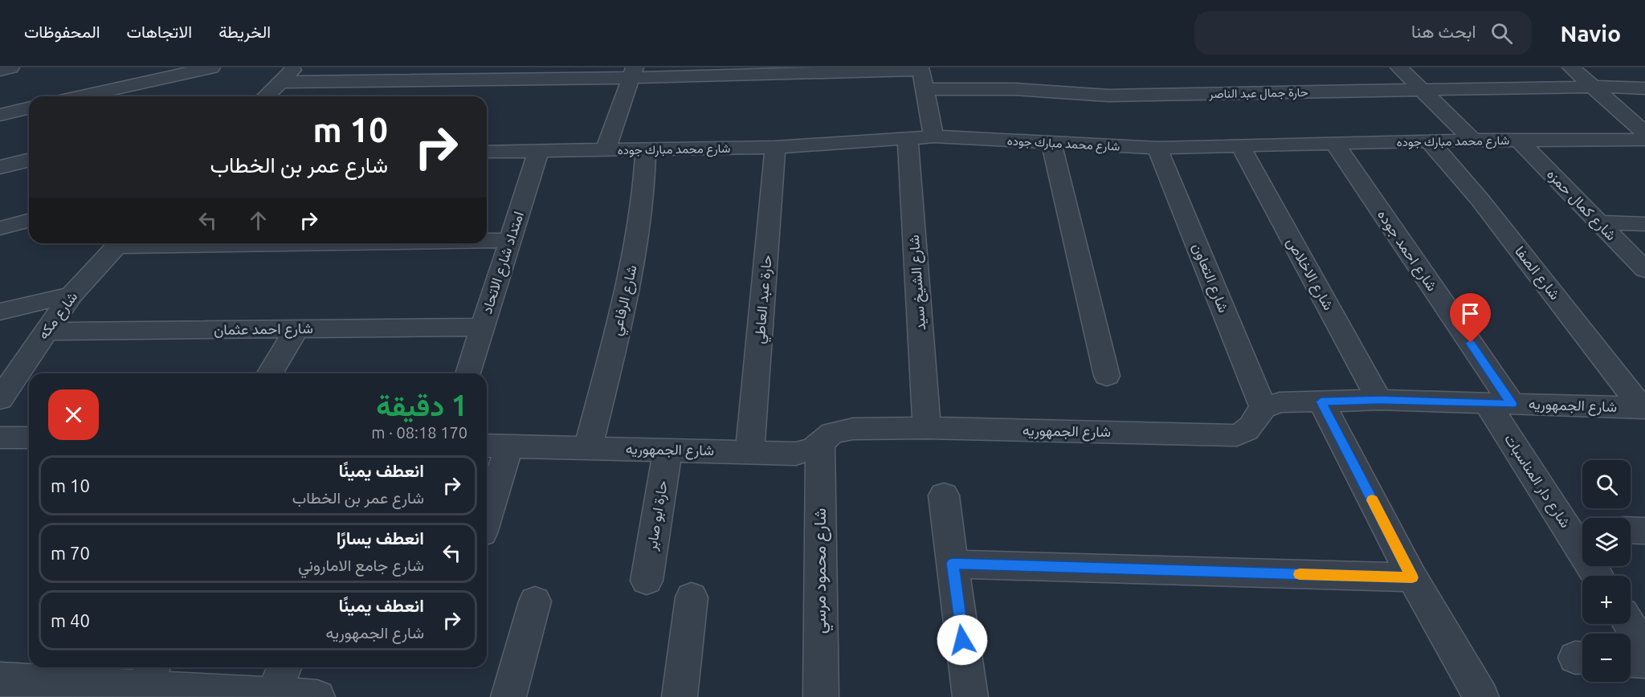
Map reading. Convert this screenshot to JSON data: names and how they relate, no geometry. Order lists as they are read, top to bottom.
{
  "streets": {
    "street": [
      "حارة جمال عبد الناصر",
      "شارع محمد مبارك جوده",
      "شارع كمال حمزه",
      "شارع احمد جوده",
      "امتداد شارع الاتحاد",
      "شارع الصفا",
      "شارع الاخلاص",
      "شارع التعاون",
      "شارع الشيخ سيد",
      "حارة عبد العاطي",
      "شارع الرفاعي",
      "شارع مكه",
      "شارع احمد عثمان",
      "شارع الجمهوريه",
      "شارع دار المناسبات",
      "حارة ابو صابر",
      "شارع محمود مرسي"
    ]
  },
  "crossings": [
    ["شارع محمد مبارك جوده", "شارع كمال حمزه"],
    ["شارع محمد مبارك جوده", "شارع احمد جوده"],
    ["شارع محمد مبارك جوده", "امتداد شارع الاتحاد"],
    ["شارع محمد مبارك جوده", "شارع الصفا"],
    ["شارع محمد مبارك جوده", "شارع الاخلاص"],
    ["شارع محمد مبارك جوده", "شارع التعاون"],
    ["شارع محمد مبارك جوده", "شارع الشيخ سيد"],
    ["شارع محمد مبارك جوده", "حارة عبد العاطي"],
    ["شارع محمد مبارك جوده", "شارع الرفاعي"],
    ["شارع احمد جوده", "شارع الجمهوريه"],
    ["شارع احمد جوده", "شارع دار المناسبات"],
    ["امتداد شارع الاتحاد", "شارع احمد عثمان"],
    ["شارع الصفا", "شارع الجمهوريه"],
    ["شارع الاخلاص", "شارع الجمهوريه"],
    ["شارع التعاون", "شارع الجمهوريه"],
    ["شارع الشيخ سيد", "شارع الجمهوريه"],
    ["حارة عبد العاطي", "شارع الجمهوريه"],
    ["شارع الرفاعي", "شارع الجمهوريه"],
    ["شارع مكه", "شارع احمد عثمان"],
    ["شارع الجمهوريه", "شارع دار المناسبات"],
    ["شارع الجمهوريه", "حارة ابو صابر"],
    ["شارع الجمهوريه", "شارع محمود مرسي"]
  ],
  "page": {
    "header": "Navio",
    "search": "ابحث هنا",
    "nav": ["الخريطة", "الاتجاهات", "المحفوظات"],
    "turn": ["10 m", "شارع عمر بن الخطاب"],
    "heading": ["1 دقيقة", "170 m · 08:18"],
    "list": [
      {
        "name": "انعطف يمينًا",
        "note": "شارع عمر بن الخطاب",
        "value": "10 m"
      },
      {
        "name": "انعطف يسارًا",
        "note": "شارع جامع الاماروني",
        "value": "70 m"
      },
      {
        "name": "انعطف يمينًا",
        "note": "شارع الجمهوريه",
        "value": "40 m"
      }
    ],
    "map_buttons": ["+", "−"]
  }
}
